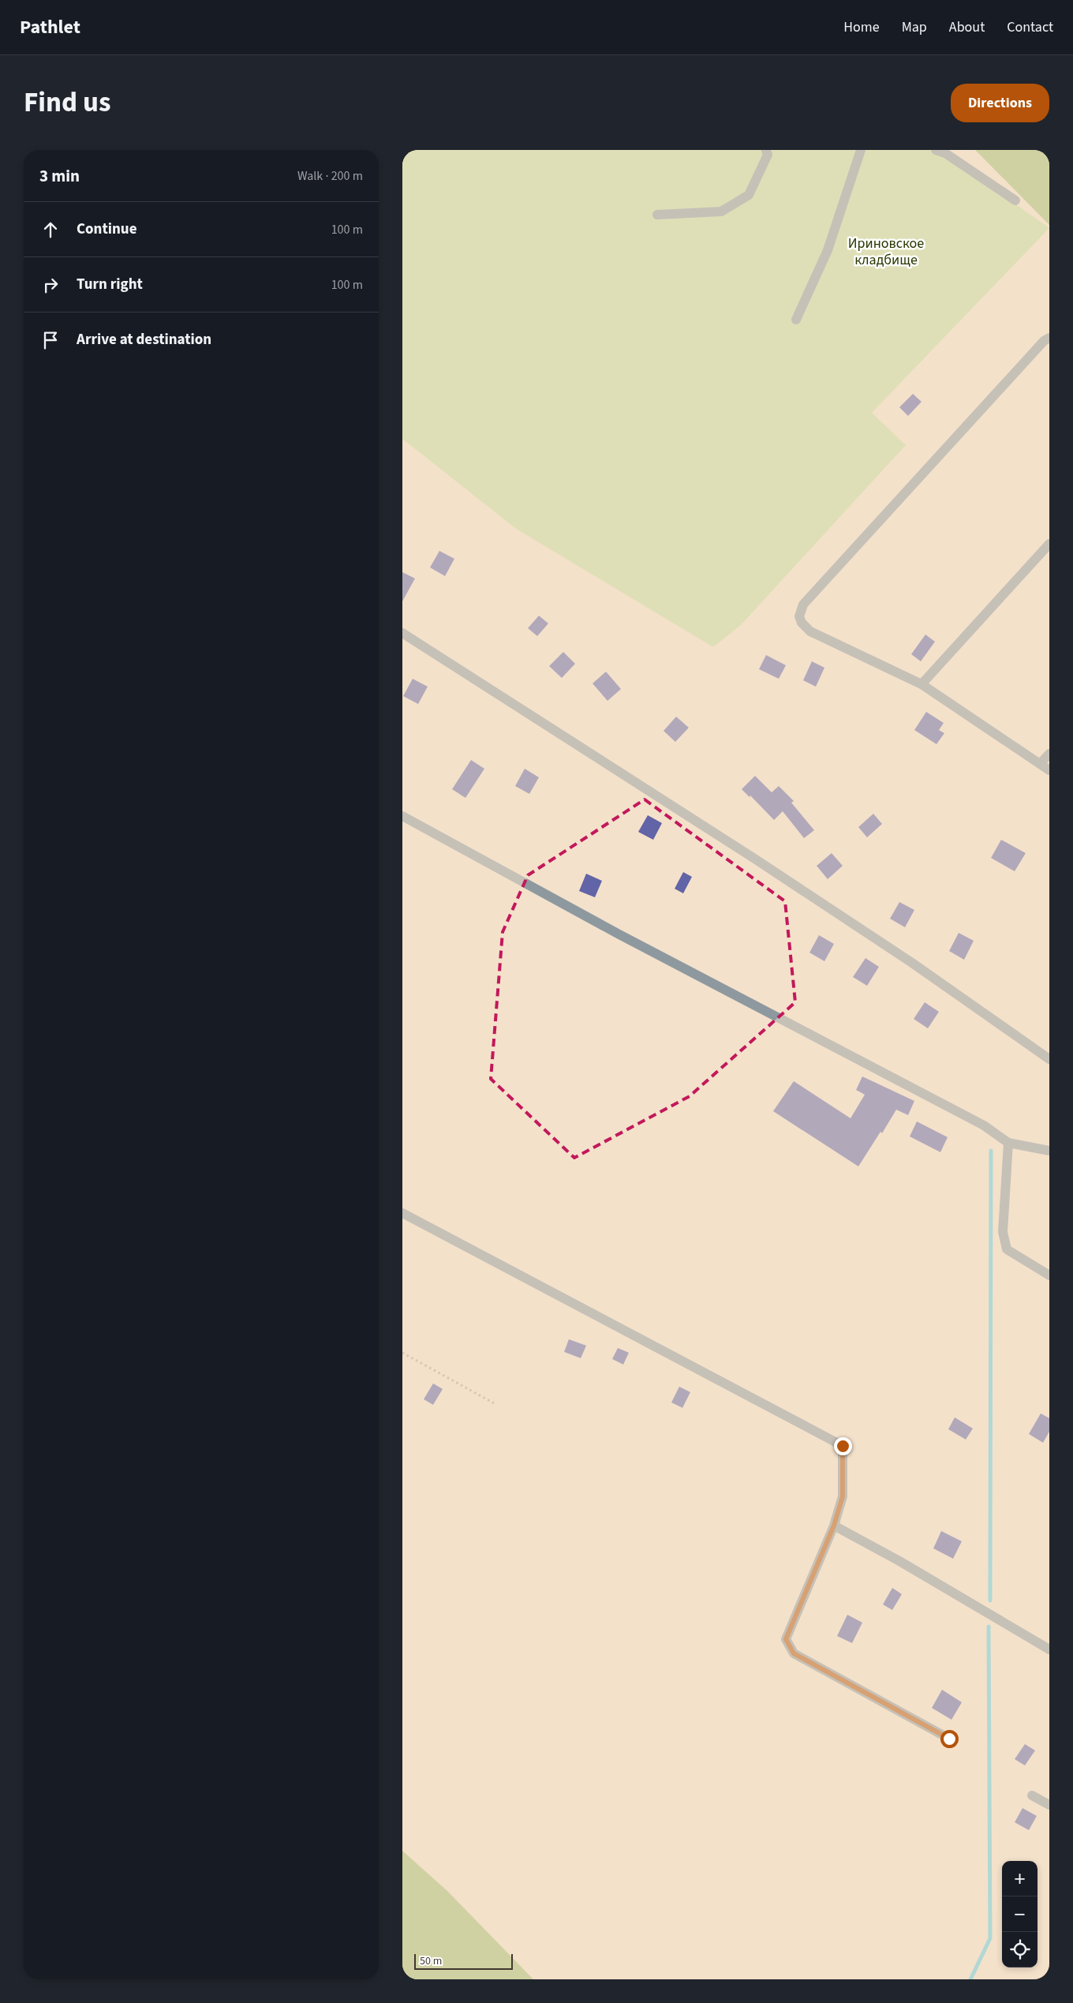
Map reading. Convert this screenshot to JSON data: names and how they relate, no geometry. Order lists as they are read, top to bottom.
{
  "parks": ["Ириновское кладбище"],
  "scale_bar": "50 m",
  "page": {
    "header": "Pathlet",
    "nav": [
      "Home",
      "Map",
      "About",
      "Contact"
    ],
    "title": "Find us",
    "buttons": "Directions",
    "heading": ["3 min", "Walk · 200 m"],
    "list": [
      ["Continue", "100 m"],
      ["Turn right", "100 m"],
      "Arrive at destination"
    ],
    "map_buttons": ["+", "−"],
    "scale": "50 m"
  }
}
